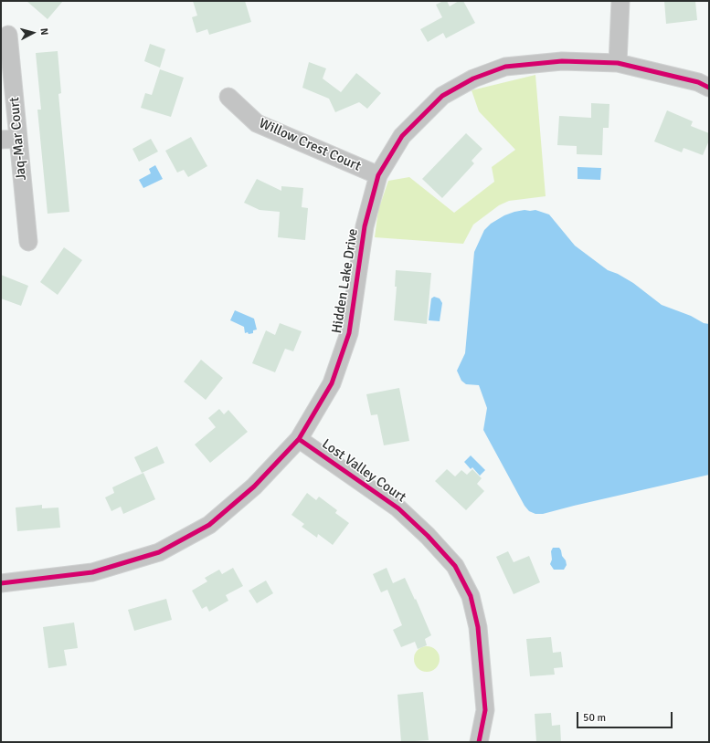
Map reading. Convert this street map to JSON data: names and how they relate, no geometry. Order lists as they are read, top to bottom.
{
  "streets": {
    "street": [
      "Jaq-Mar Court",
      "Willow Crest Court",
      "Hidden Lake Drive",
      "Lost Valley Court"
    ]
  },
  "crossings": [
    ["Willow Crest Court", "Hidden Lake Drive"],
    ["Hidden Lake Drive", "Lost Valley Court"]
  ],
  "scale_bar": "50 m",
  "north": "right"
}
